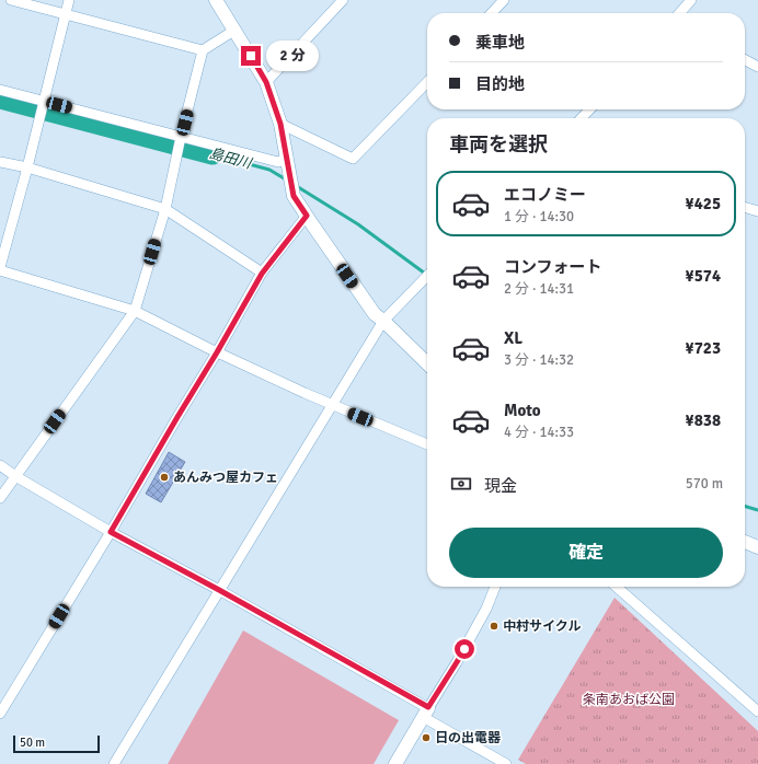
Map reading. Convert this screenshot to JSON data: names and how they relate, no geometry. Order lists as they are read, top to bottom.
{
  "water": ["島田川"],
  "parks": ["条南あおば公園"],
  "places": ["あんみつ屋カフェ", "中村サイクル", "日の出電器"],
  "scale_bar": "50 m",
  "page": {
    "banner": ["乗車地", "目的地"],
    "bubble": "2 分",
    "heading": "車両を選択",
    "list": [
      {
        "name": "エコノミー",
        "note": "1 分 · 14:30",
        "value": "¥425"
      },
      {
        "name": "コンフォート",
        "note": "2 分 · 14:31",
        "value": "¥574"
      },
      {
        "name": "XL",
        "note": "3 分 · 14:32",
        "value": "¥723"
      },
      {
        "name": "Moto",
        "note": "4 分 · 14:33",
        "value": "¥838"
      }
    ],
    "pay": ["現金", "570 m"],
    "buttons": "確定",
    "scale": "50 m"
  }
}
